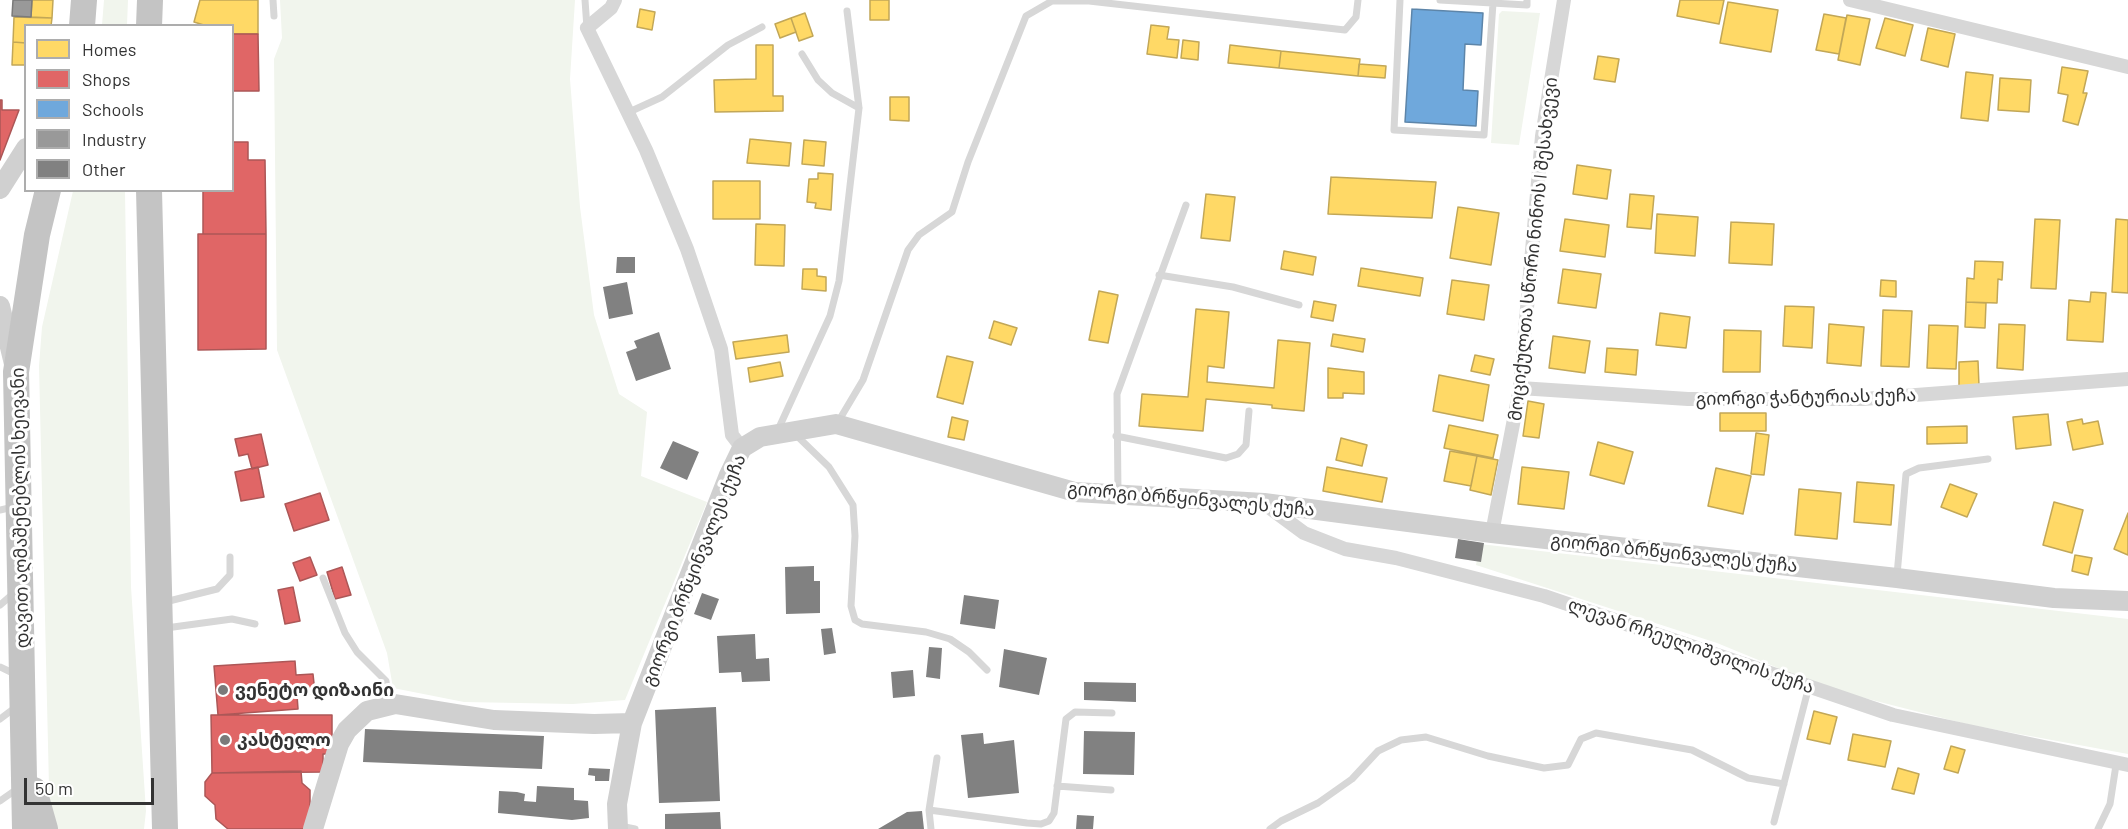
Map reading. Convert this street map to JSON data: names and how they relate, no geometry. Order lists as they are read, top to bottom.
{
  "streets": {
    "highway": ["დავით აღმაშენებლის ხეივანი"],
    "street": [
      "მოციქულთა სწორი ნინოს I შესახვევი",
      "გიორგი ჭანტურიას ქუჩა",
      "გიორგი ბრწყინვალეს ქუჩა",
      "ლევან რჩეულიშვილის ქუჩა"
    ]
  },
  "crossings": [
    ["მოციქულთა სწორი ნინოს I შესახვევი", "გიორგი ჭანტურიას ქუჩა"],
    ["მოციქულთა სწორი ნინოს I შესახვევი", "გიორგი ბრწყინვალეს ქუჩა"],
    ["გიორგი ბრწყინვალეს ქუჩა", "ლევან რჩეულიშვილის ქუჩა"]
  ],
  "places": ["ვენეტო დიზაინი", "კასტელო"],
  "legend": [
    "Homes",
    "Shops",
    "Schools",
    "Industry",
    "Other"
  ],
  "scale_bar": "50 m"
}
